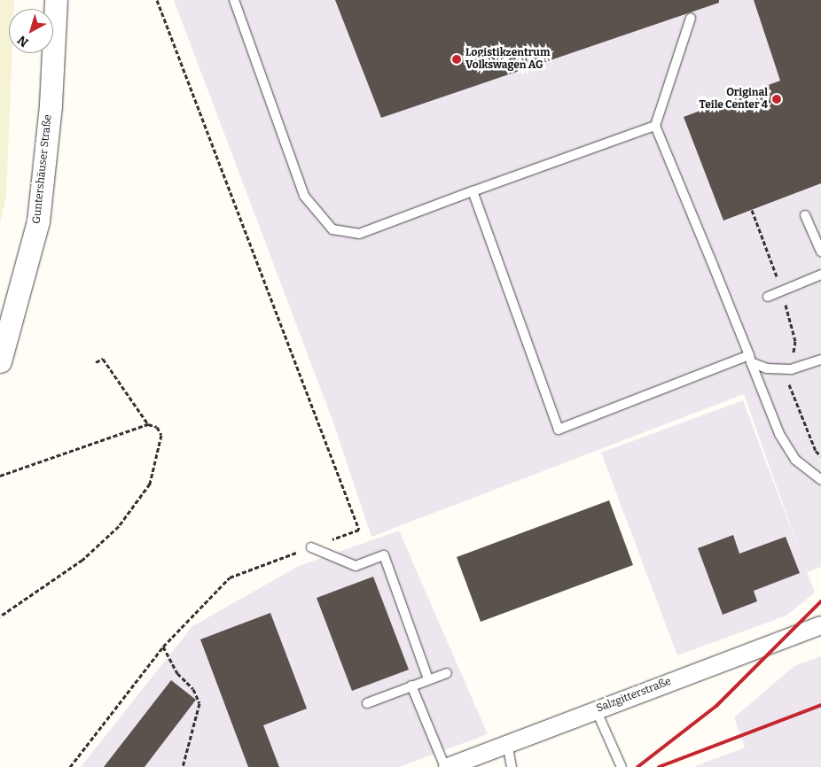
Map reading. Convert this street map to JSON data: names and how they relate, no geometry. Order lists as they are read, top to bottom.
{
  "streets": {
    "street": ["Guntershäuser Straße", "Salzgitterstraße"]
  },
  "places": ["Logistikzentrum Volkswagen AG", "Original Teile Center 4"],
  "north": "bottom left"
}
